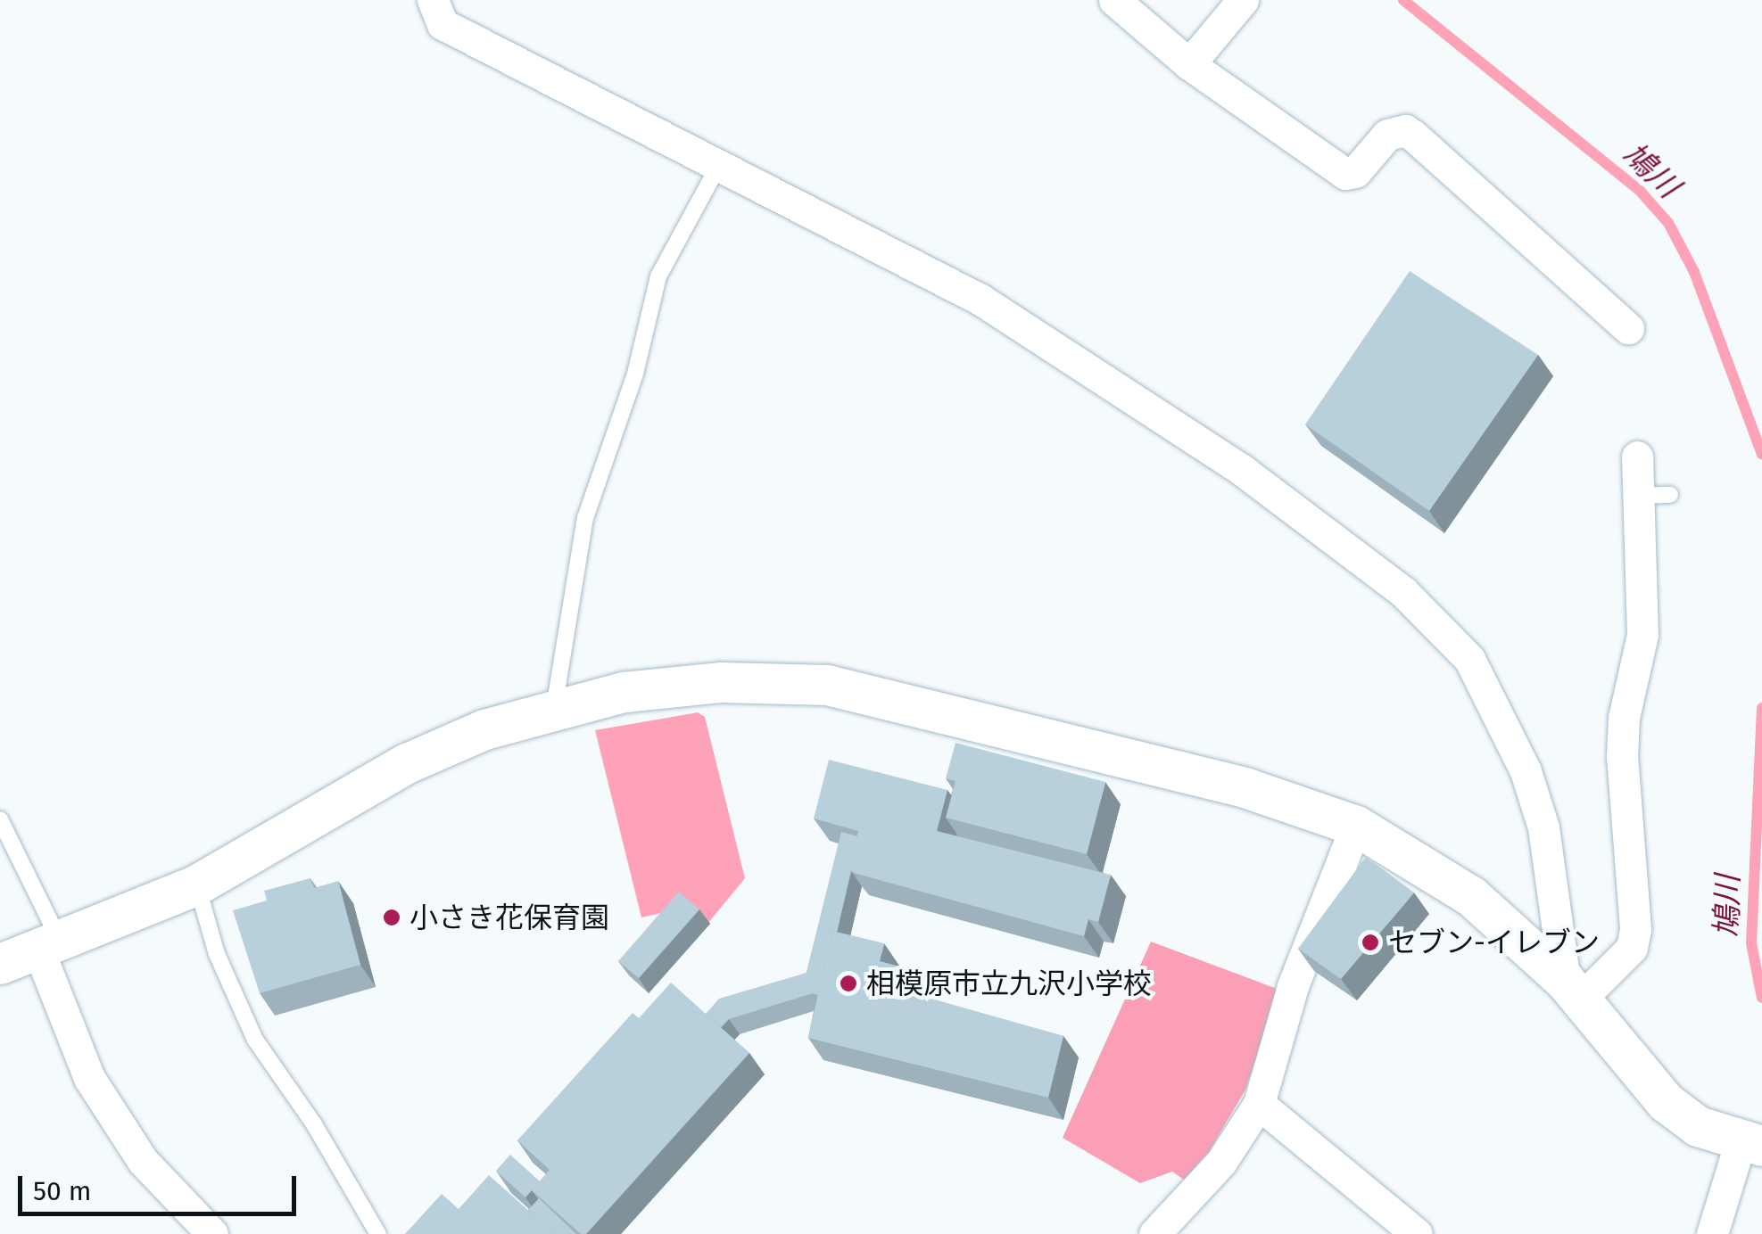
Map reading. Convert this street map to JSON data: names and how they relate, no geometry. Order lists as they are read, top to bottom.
{
  "water": ["鳩川"],
  "places": ["小さき花保育園", "セブン-イレブン", "相模原市立九沢小学校"],
  "scale_bar": "50 m"
}
